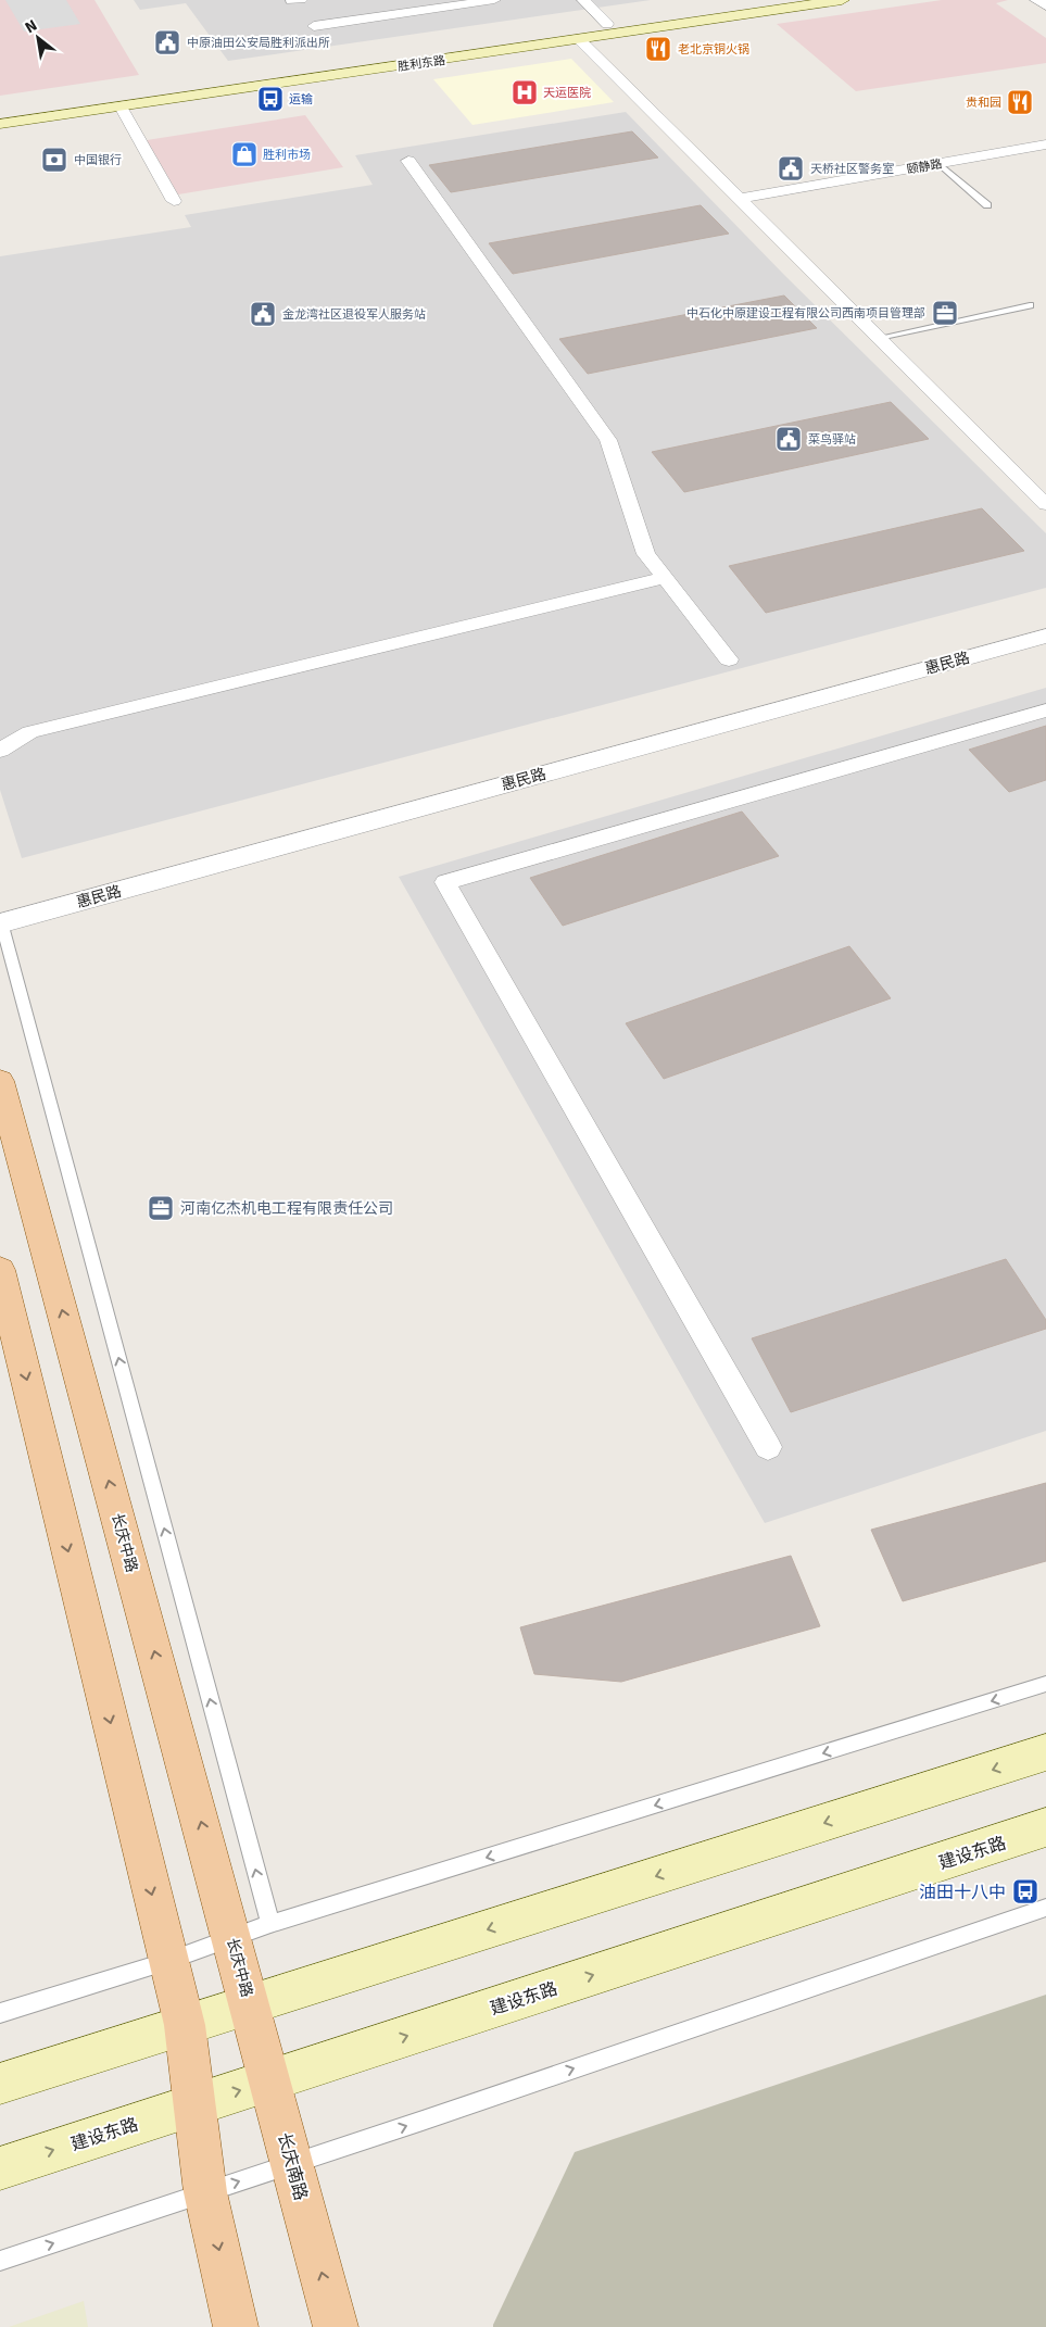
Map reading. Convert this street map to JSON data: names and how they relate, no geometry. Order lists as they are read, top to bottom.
{
  "streets": {
    "main road": [
      "胜利东路",
      "长庆中路",
      "建设东路",
      "长庆南路"
    ],
    "street": ["颐静路", "惠民路"]
  },
  "crossings": [
    ["长庆中路", "长庆南路"],
    ["建设东路", "长庆南路"]
  ],
  "places": {
    "public building": [
      "中原油田公安局胜利派出所",
      "天桥社区警务室",
      "金龙湾社区退役军人服务站",
      "菜鸟驿站"
    ],
    "restaurant": ["老北京铜火锅", "贵和园"],
    "hospital": ["天运医院"],
    "bus stop": ["运输", "油田十八中"],
    "shop": ["胜利市场"],
    "bank": ["中国银行"],
    "office": ["中石化中原建设工程有限公司西南项目管理部", "河南亿杰机电工程有限责任公司"]
  },
  "north": "top left"
}
